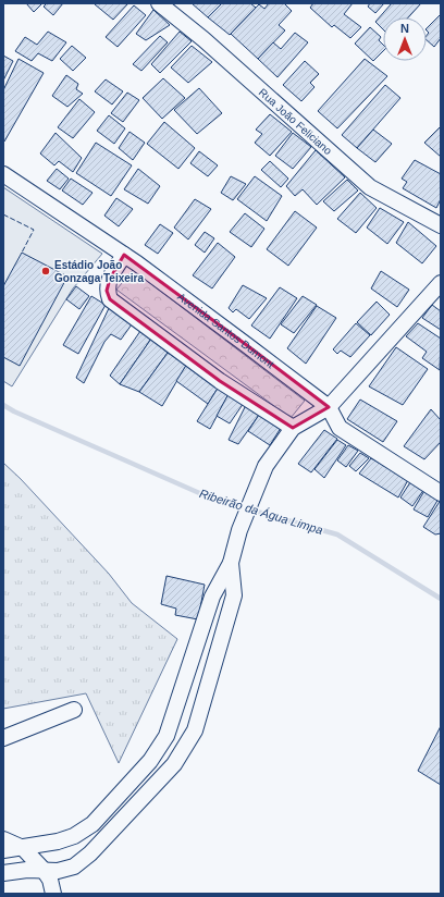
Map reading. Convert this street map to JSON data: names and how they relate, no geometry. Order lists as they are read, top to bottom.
{
  "streets": {
    "street": ["Rua João Feliciano", "Avenida Santos Dumont"]
  },
  "water": ["Ribeirão da Água Limpa"],
  "places": ["Estádio João Gonzaga Teixeira"],
  "north": "top"
}
